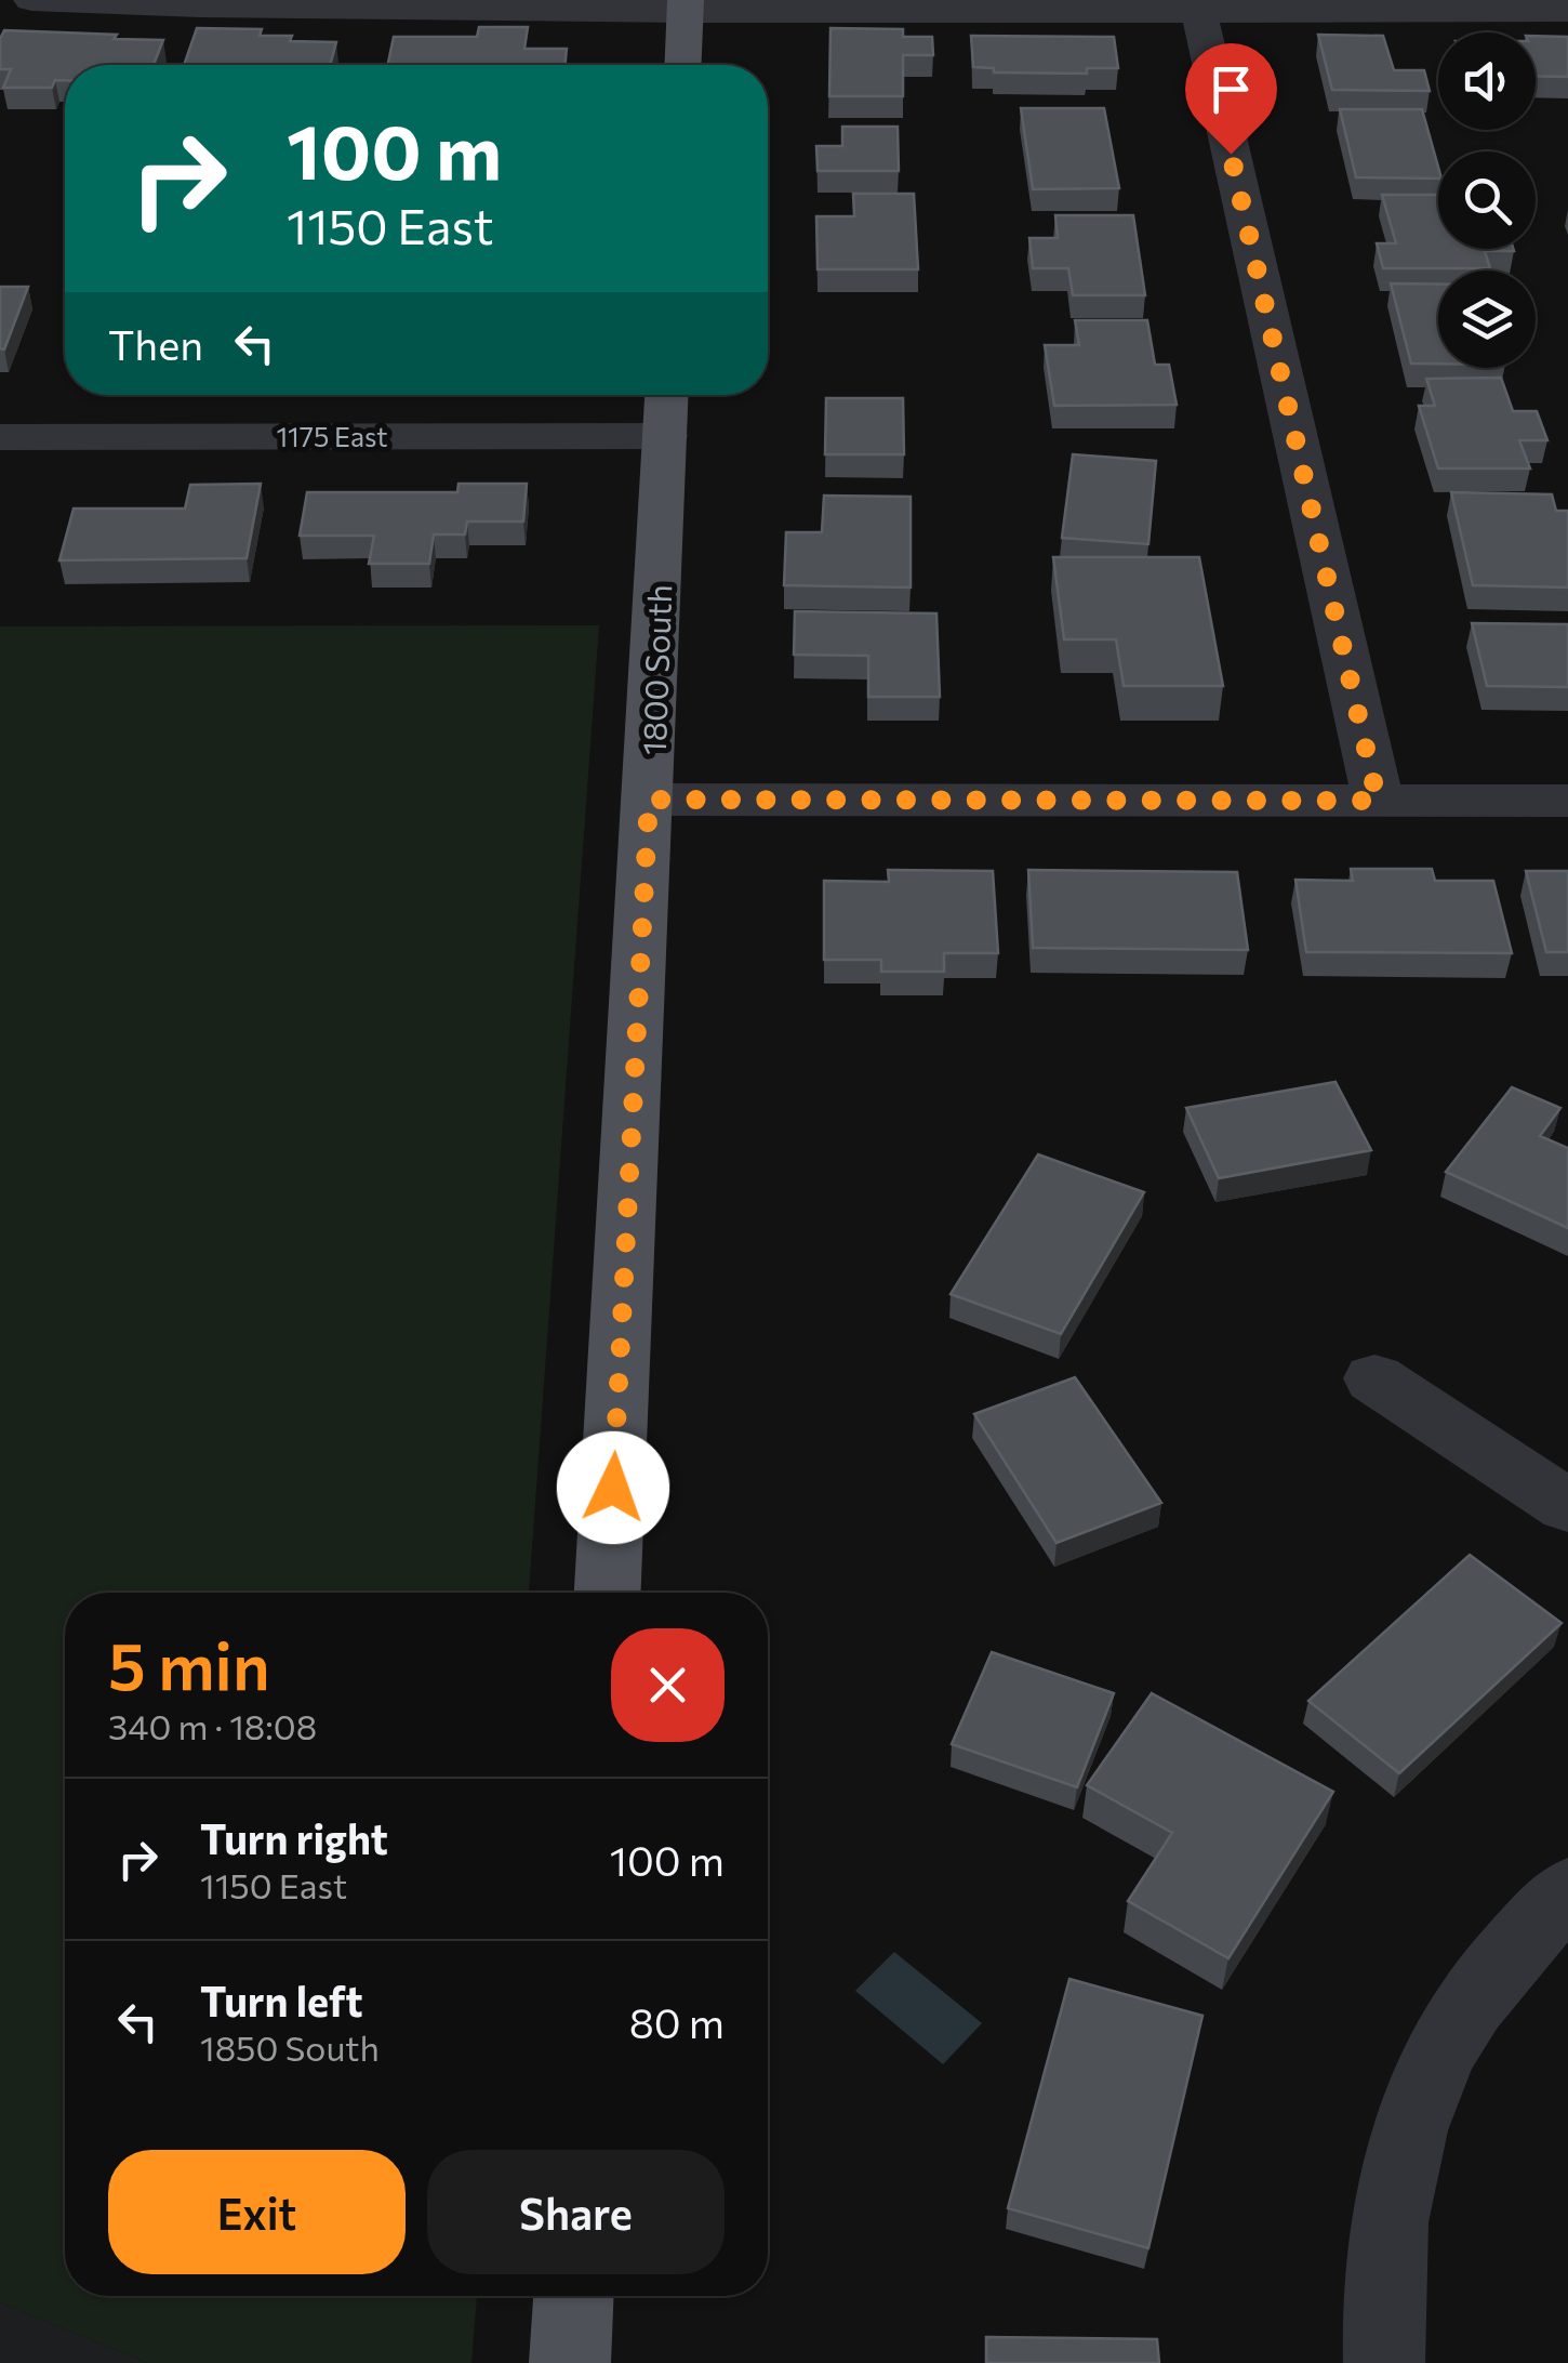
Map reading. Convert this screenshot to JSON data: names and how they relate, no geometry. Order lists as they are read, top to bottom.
{
  "streets": {
    "main road": ["1800 South"],
    "street": ["1175 East"]
  },
  "crossings": [
    ["1175 East", "1800 South"]
  ],
  "page": {
    "turn": ["100 m", "1150 East"],
    "then": "Then",
    "heading": ["5 min", "340 m · 18:08"],
    "list": [
      {
        "name": "Turn right",
        "note": "1150 East",
        "value": "100 m"
      },
      {
        "name": "Turn left",
        "note": "1850 South",
        "value": "80 m"
      }
    ],
    "buttons": ["Exit", "Share"]
  }
}
